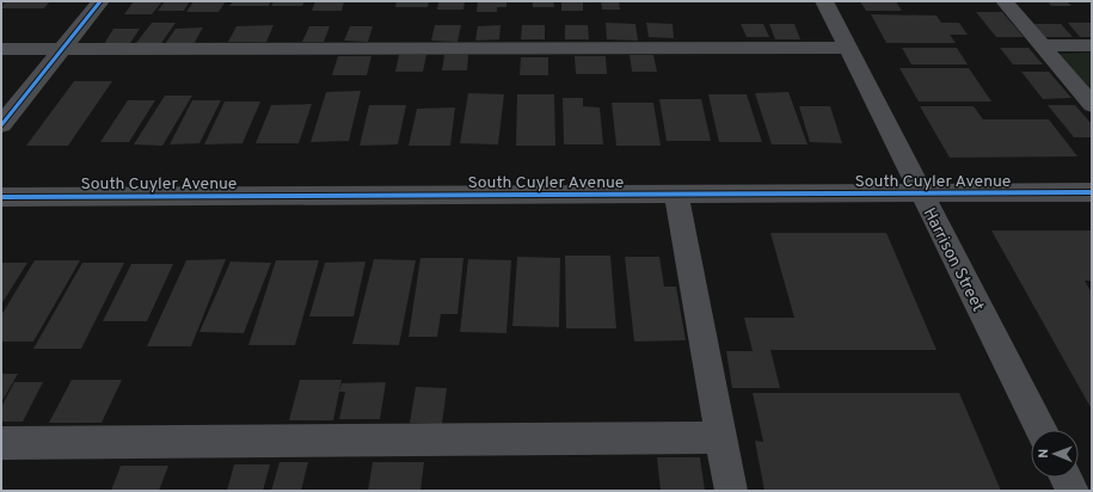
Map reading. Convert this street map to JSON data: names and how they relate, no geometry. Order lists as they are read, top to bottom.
{
  "streets": {
    "street": ["South Cuyler Avenue", "Harrison Street"]
  },
  "crossings": [
    ["South Cuyler Avenue", "Harrison Street"]
  ],
  "north": "left"
}
